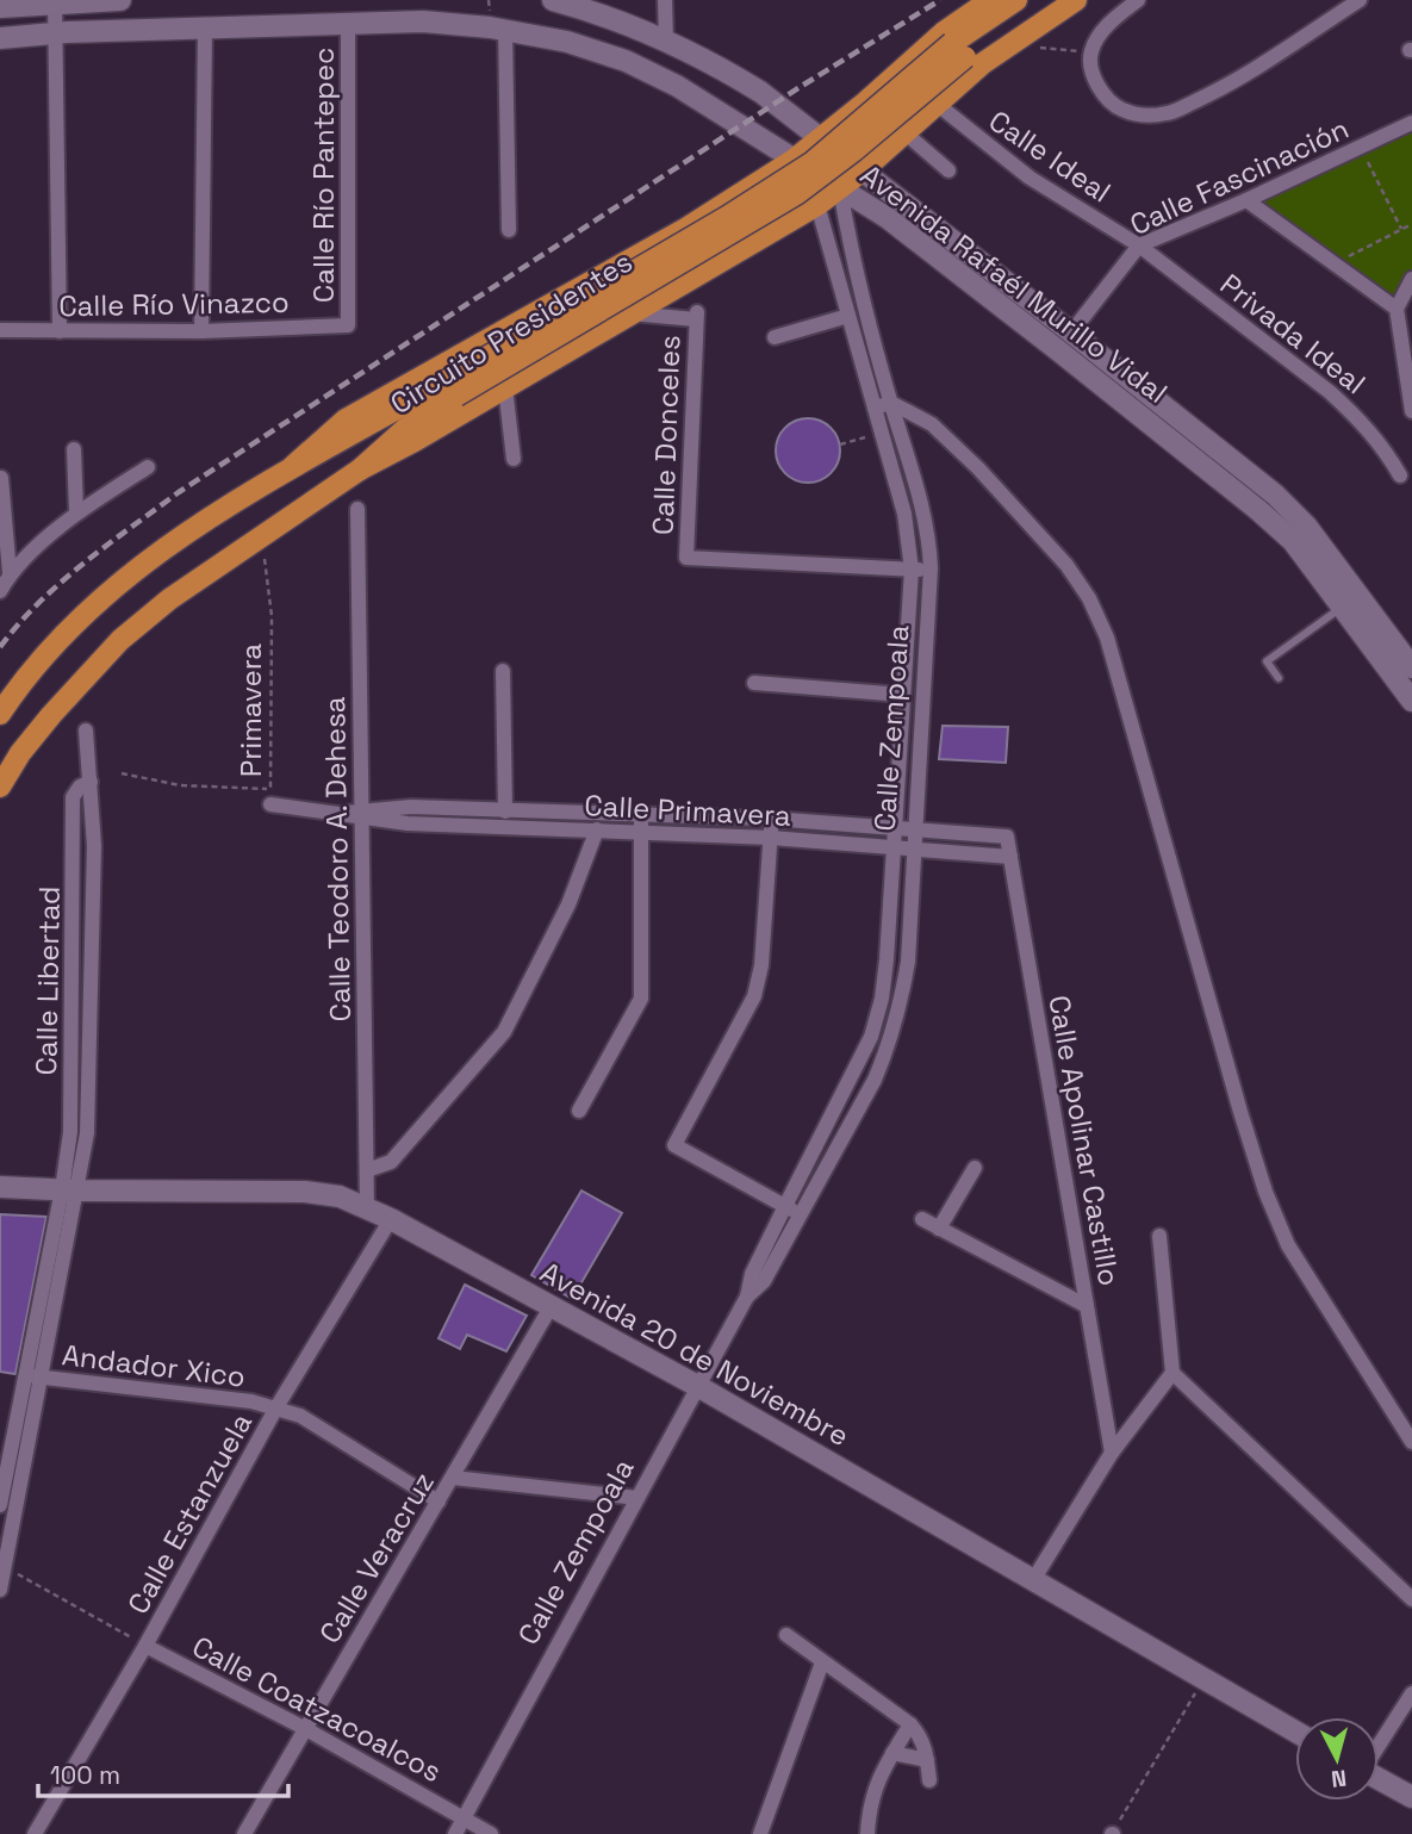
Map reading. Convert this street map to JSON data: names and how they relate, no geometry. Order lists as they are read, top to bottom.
{
  "streets": {
    "main road": [
      "Avenida Rafaél Murillo Vidal",
      "Circuito Presidentes",
      "Calle Zempoala",
      "Avenida 20 de Noviembre"
    ],
    "street": [
      "Calle Ideal",
      "Calle Río Pantepec",
      "Calle Fascinación",
      "Calle Río Vinazco",
      "Privada Ideal",
      "Calle Donceles",
      "Calle Primavera",
      "Calle Teodoro A. Dehesa",
      "Calle Libertad",
      "Calle Apolinar Castillo",
      "Andador Xico",
      "Calle Estanzuela",
      "Calle Veracruz",
      "Calle Coatzacoalcos"
    ],
    "path": ["Primavera"]
  },
  "crossings": [
    ["Calle Ideal", "Calle Fascinación"],
    ["Calle Ideal", "Privada Ideal"],
    ["Calle Río Pantepec", "Avenida Rafaél Murillo Vidal"],
    ["Calle Río Pantepec", "Calle Río Vinazco"],
    ["Calle Fascinación", "Avenida Rafaél Murillo Vidal"],
    ["Calle Fascinación", "Privada Ideal"],
    ["Avenida Rafaél Murillo Vidal", "Calle Zempoala"],
    ["Circuito Presidentes", "Primavera"],
    ["Calle Donceles", "Calle Zempoala"],
    ["Calle Zempoala", "Calle Primavera"],
    ["Calle Zempoala", "Avenida 20 de Noviembre"],
    ["Calle Zempoala", "Calle Coatzacoalcos"],
    ["Calle Primavera", "Calle Teodoro A. Dehesa"],
    ["Calle Primavera", "Calle Apolinar Castillo"],
    ["Calle Teodoro A. Dehesa", "Avenida 20 de Noviembre"],
    ["Calle Libertad", "Avenida 20 de Noviembre"],
    ["Avenida 20 de Noviembre", "Calle Estanzuela"],
    ["Avenida 20 de Noviembre", "Calle Veracruz"],
    ["Andador Xico", "Calle Estanzuela"],
    ["Andador Xico", "Calle Veracruz"],
    ["Calle Estanzuela", "Calle Coatzacoalcos"],
    ["Calle Veracruz", "Calle Coatzacoalcos"]
  ],
  "scale_bar": "100 m",
  "north": "bottom"
}
